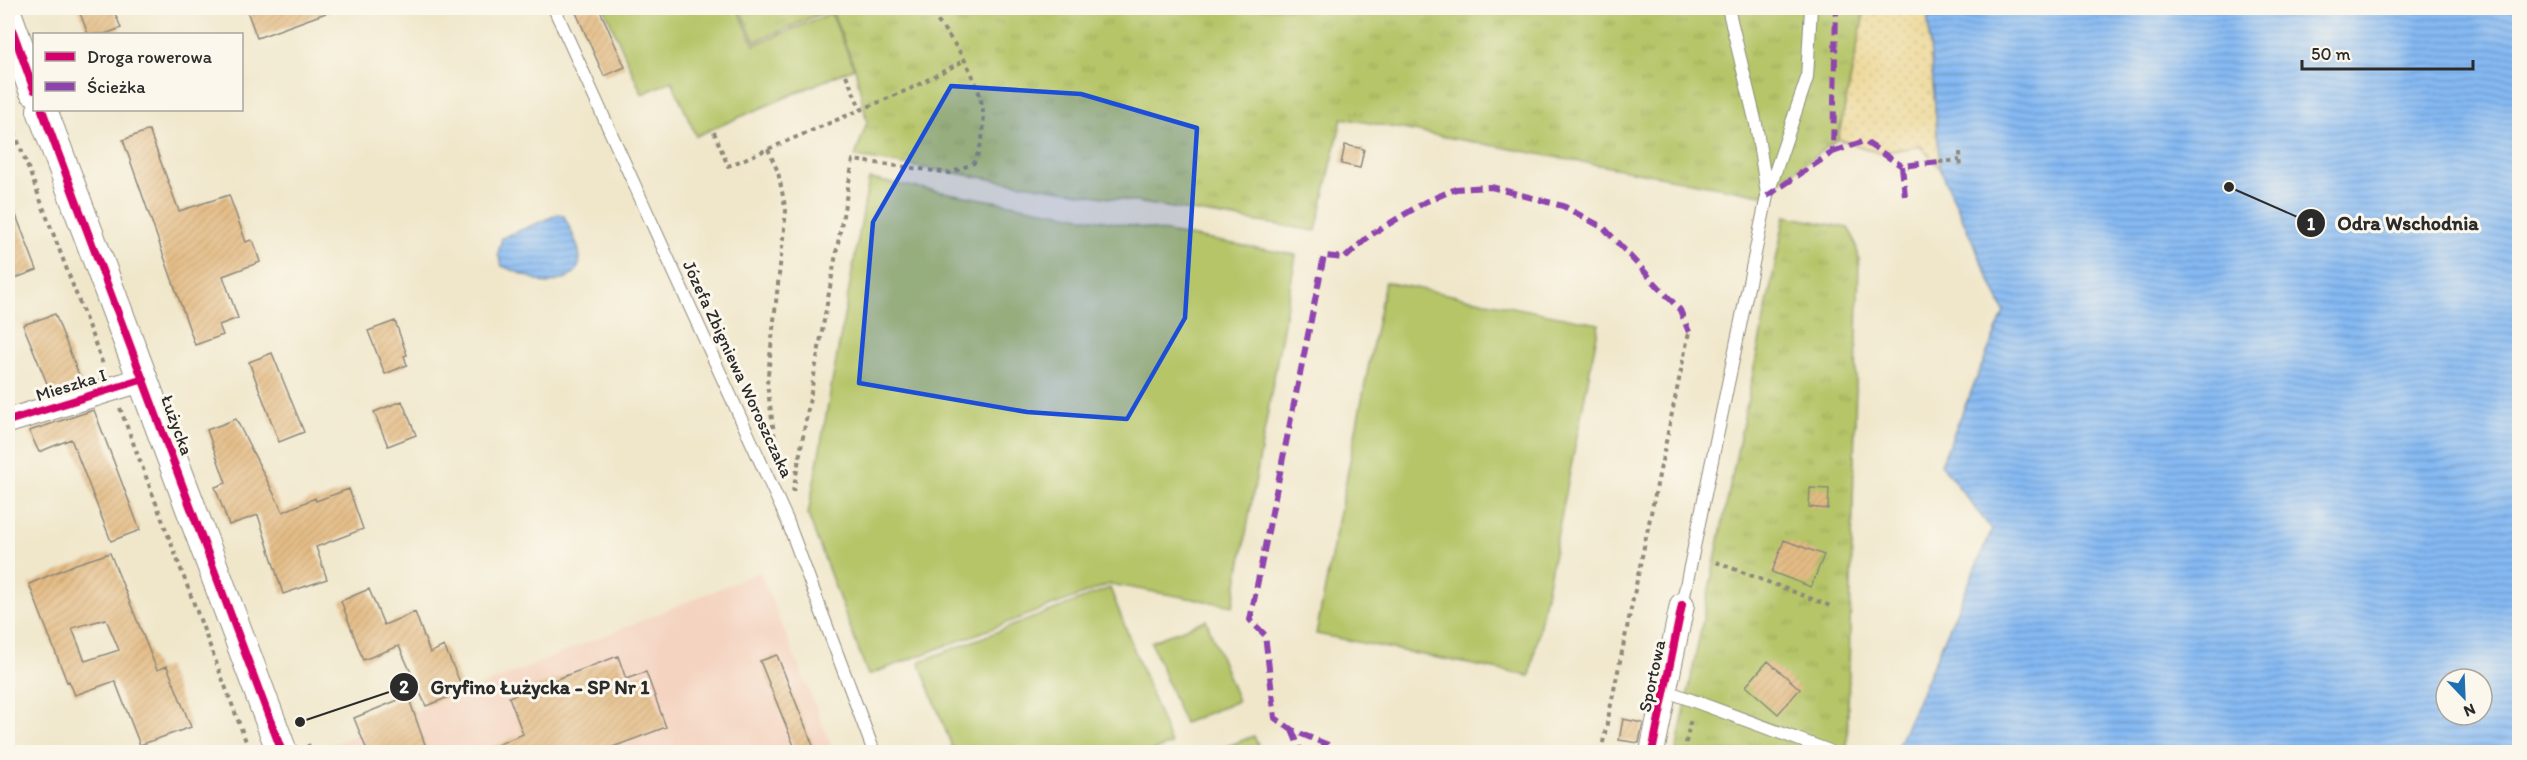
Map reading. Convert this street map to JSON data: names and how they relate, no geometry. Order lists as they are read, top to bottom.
{
  "streets": {
    "street": ["Mieszka I", "Łużycka", "Sportowa"],
    "lane": ["Józefa Zbigniewa Woroszczaka"]
  },
  "crossings": [
    ["Mieszka I", "Łużycka"]
  ],
  "places": ["Odra Wschodnia", "Gryfino Łużycka - SP Nr 1"],
  "legend": ["Droga rowerowa", "Ścieżka"],
  "scale_bar": "50 m",
  "north": "bottom right"
}
